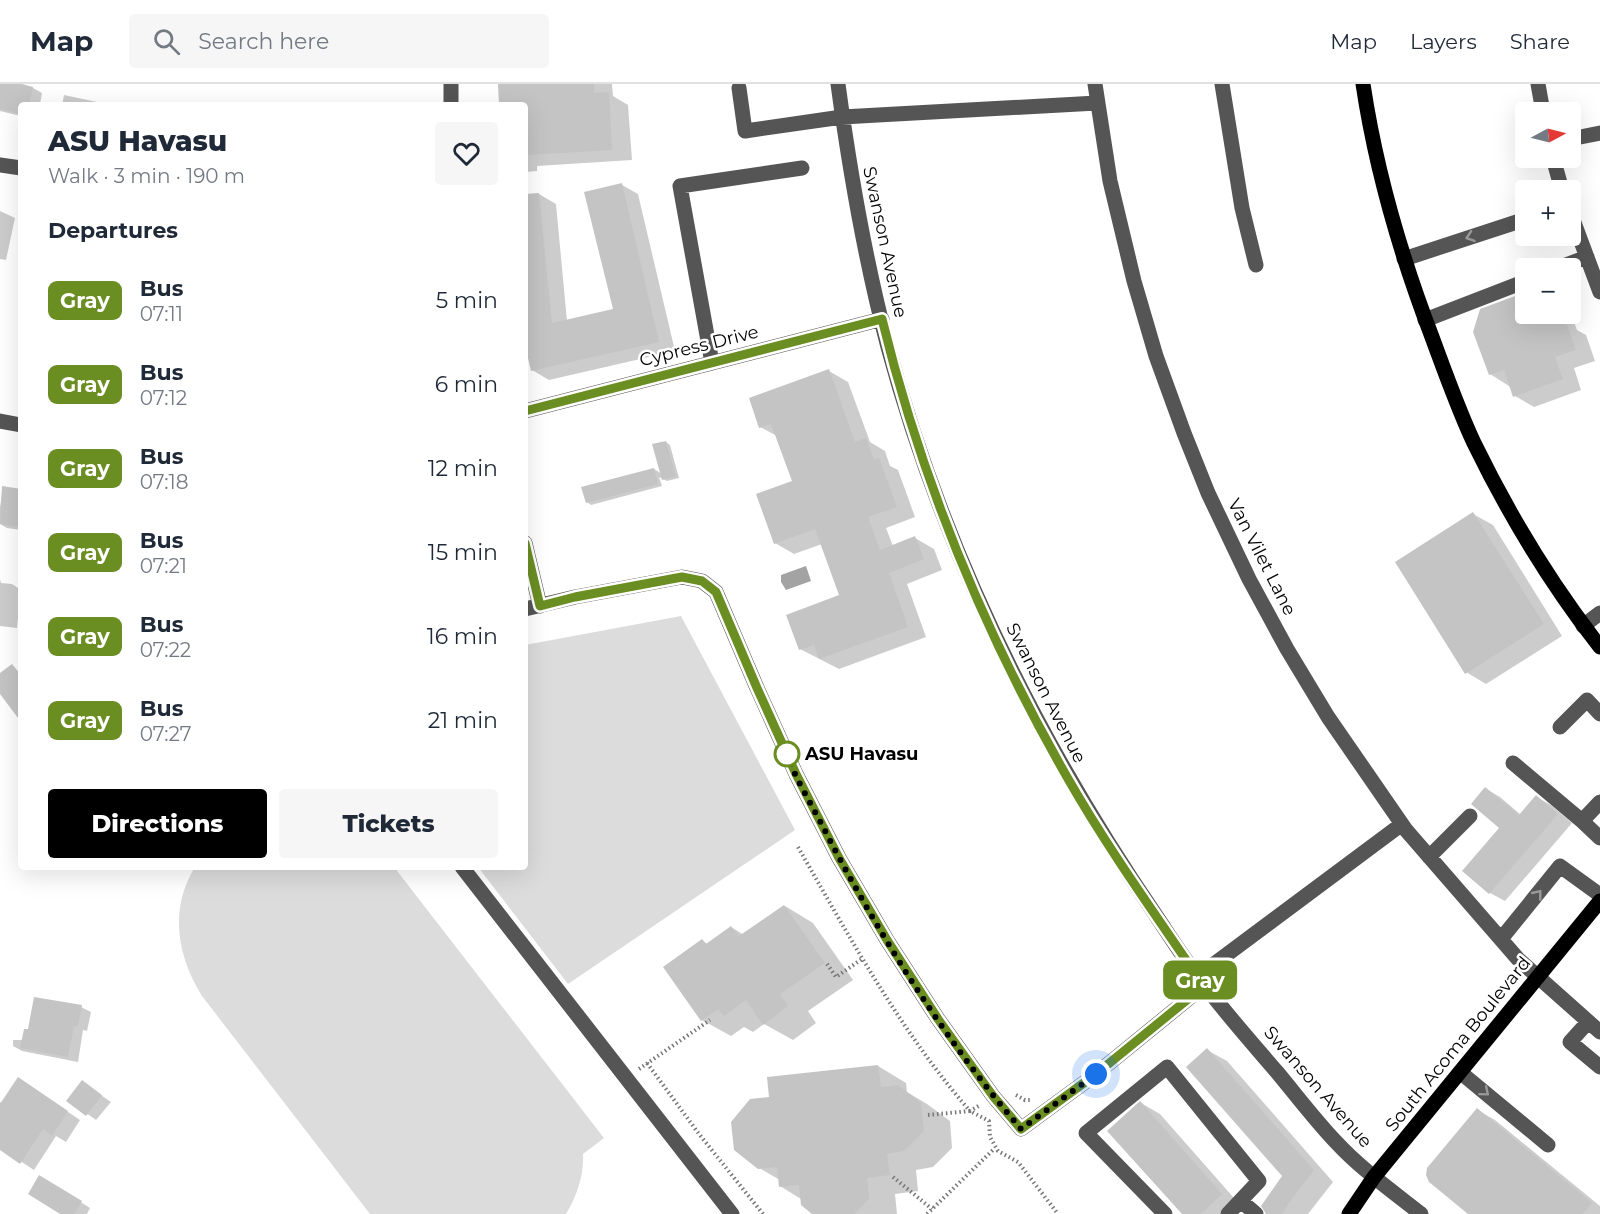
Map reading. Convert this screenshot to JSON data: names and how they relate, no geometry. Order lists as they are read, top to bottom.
{
  "streets": {
    "main road": ["South Acoma Boulevard"],
    "street": ["Swanson Avenue", "Cypress Drive", "Van Vilet Lane"]
  },
  "crossings": [
    ["Swanson Avenue", "Cypress Drive"],
    ["Swanson Avenue", "South Acoma Boulevard"],
    ["Van Vilet Lane", "South Acoma Boulevard"]
  ],
  "places": ["ASU Havasu"],
  "lines": ["bus line Gray"],
  "north": "right",
  "page": {
    "header": "Map",
    "search": "Search here",
    "nav": ["Map", "Layers", "Share"],
    "on_map": "Gray",
    "map_buttons": ["+", "−"],
    "heading": [
      ["ASU Havasu", "Walk · 3 min · 190 m"],
      "Departures"
    ],
    "list": [
      {
        "mark": "Gray",
        "name": "Bus",
        "note": "07:11",
        "value": "5 min"
      },
      {
        "mark": "Gray",
        "name": "Bus",
        "note": "07:12",
        "value": "6 min"
      },
      {
        "mark": "Gray",
        "name": "Bus",
        "note": "07:18",
        "value": "12 min"
      },
      {
        "mark": "Gray",
        "name": "Bus",
        "note": "07:21",
        "value": "15 min"
      },
      {
        "mark": "Gray",
        "name": "Bus",
        "note": "07:22",
        "value": "16 min"
      },
      {
        "mark": "Gray",
        "name": "Bus",
        "note": "07:27",
        "value": "21 min"
      }
    ],
    "buttons": ["Directions", "Tickets"]
  }
}
